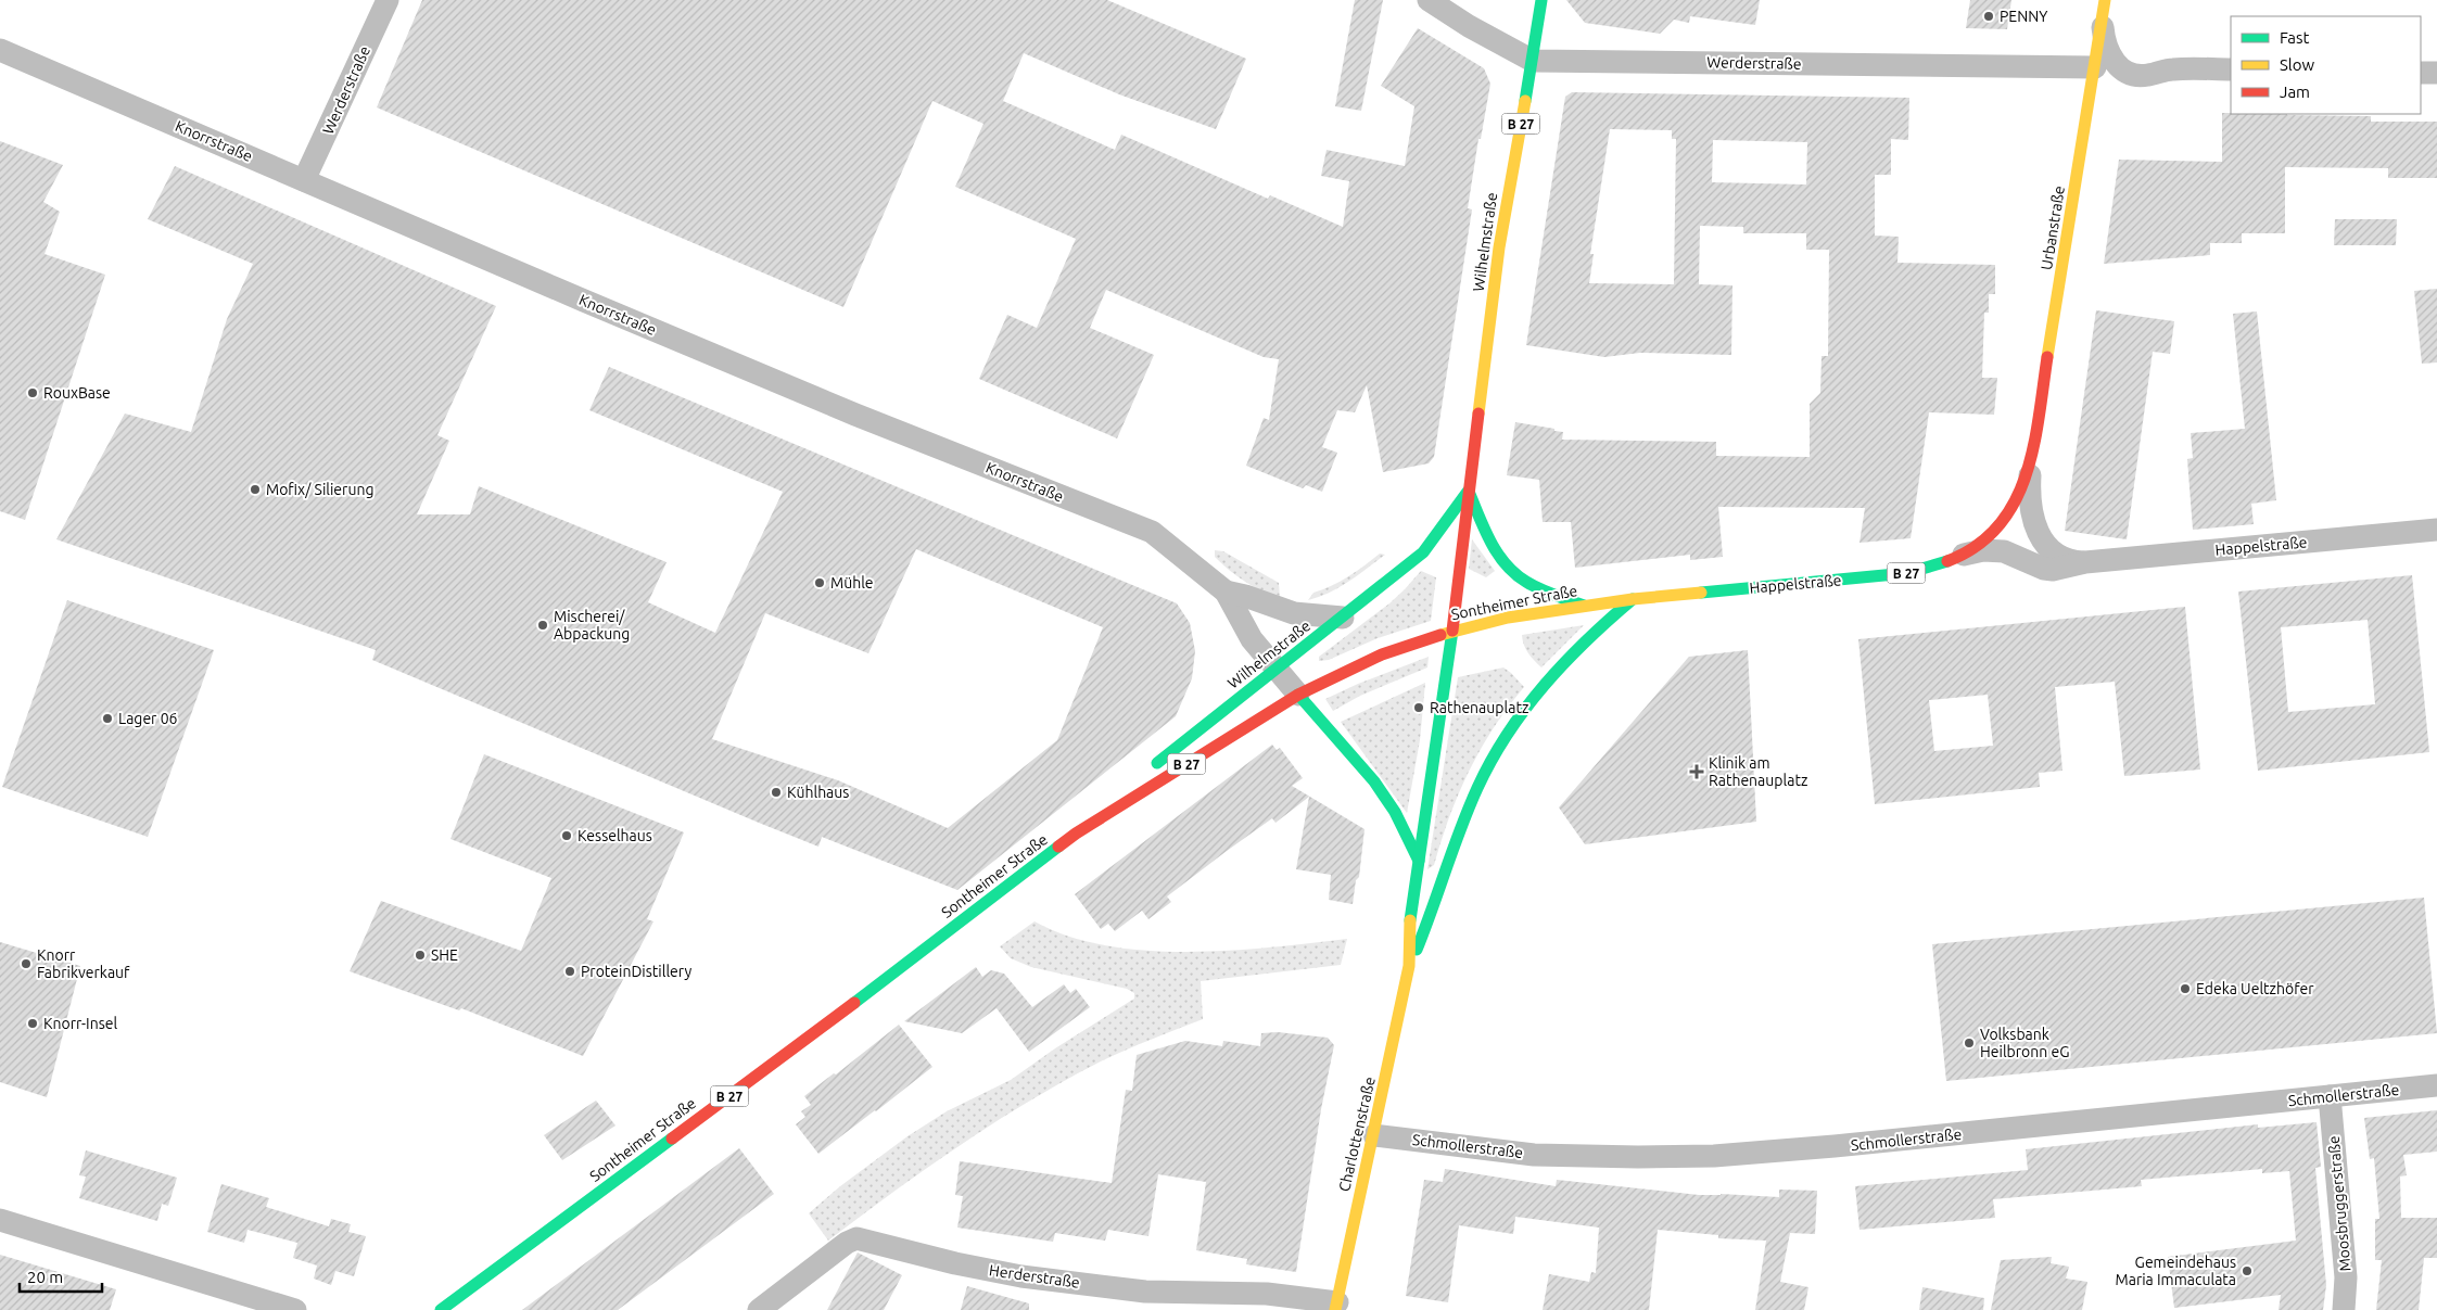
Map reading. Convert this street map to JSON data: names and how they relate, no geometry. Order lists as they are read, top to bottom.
{
  "streets": {
    "main road": [
      "B 27",
      "Urbanstraße",
      "Wilhelmstraße",
      "Happelstraße",
      "Sontheimer Straße",
      "Charlottenstraße"
    ],
    "street": [
      "Werderstraße",
      "Knorrstraße",
      "Schmollerstraße",
      "Moosbruggerstraße",
      "Herderstraße"
    ]
  },
  "crossings": [
    ["Werderstraße", "Knorrstraße"],
    ["Werderstraße", "Urbanstraße"],
    ["Werderstraße", "Wilhelmstraße"],
    ["B 27", "Sontheimer Straße"],
    ["Knorrstraße", "Wilhelmstraße"],
    ["Knorrstraße", "Sontheimer Straße"],
    ["Urbanstraße", "Happelstraße"],
    ["Wilhelmstraße", "Sontheimer Straße"],
    ["Wilhelmstraße", "Charlottenstraße"],
    ["Happelstraße", "Sontheimer Straße"],
    ["Happelstraße", "Charlottenstraße"],
    ["Sontheimer Straße", "Charlottenstraße"],
    ["Schmollerstraße", "Charlottenstraße"],
    ["Schmollerstraße", "Moosbruggerstraße"],
    ["Charlottenstraße", "Herderstraße"]
  ],
  "places": {
    "other": [
      "PENNY",
      "RouxBase",
      "Mofix/ Silierung",
      "Mühle",
      "Mischerei/ Abpackung",
      "Rathenauplatz",
      "Lager 06",
      "Kühlhaus",
      "Kesselhaus",
      "SHE",
      "Knorr Fabrikverkauf",
      "ProteinDistillery",
      "Edeka Ueltzhöfer",
      "Knorr-Insel",
      "Volksbank Heilbronn eG",
      "Gemeindehaus Maria Immaculata"
    ],
    "health": ["Klinik am Rathenauplatz"]
  },
  "legend": ["Fast", "Slow", "Jam"],
  "scale_bar": "20 m"
}
